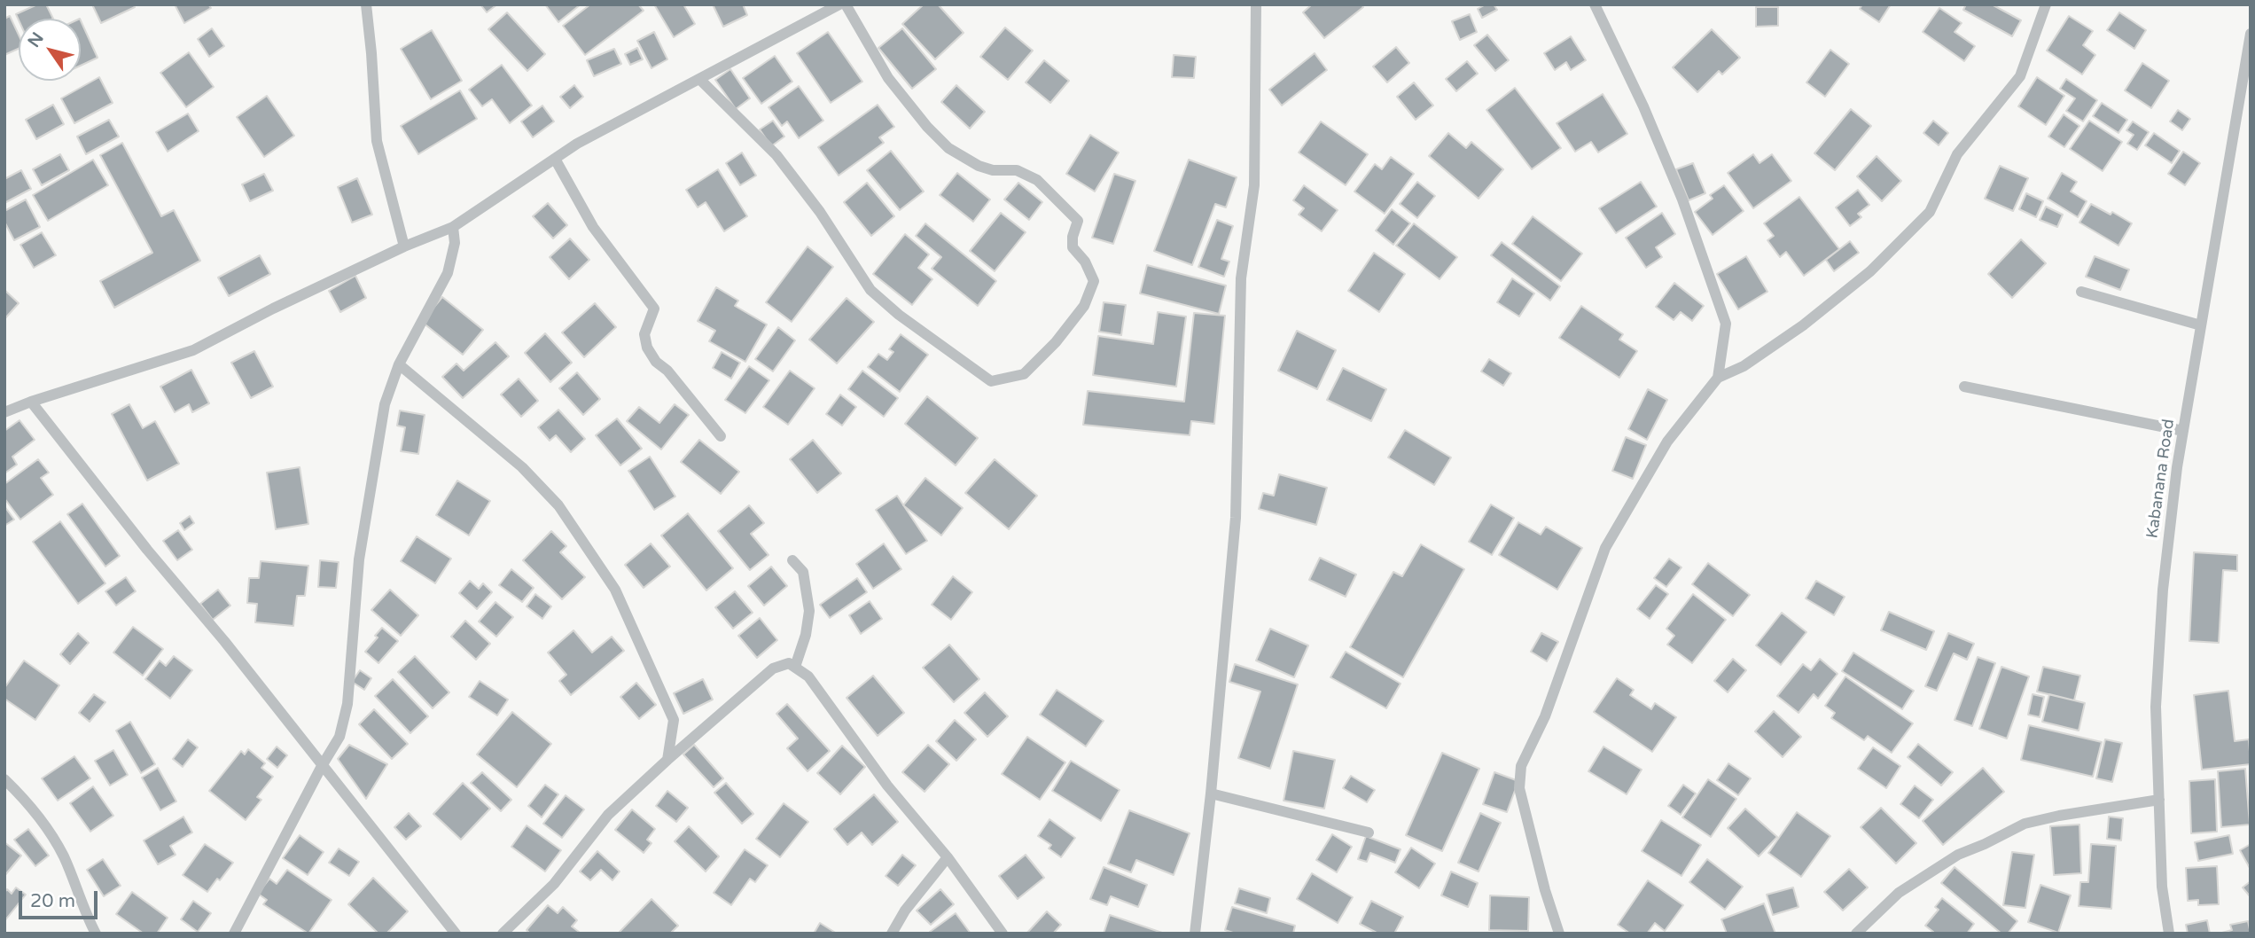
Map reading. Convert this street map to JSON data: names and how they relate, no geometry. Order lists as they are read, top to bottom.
{
  "streets": {
    "street": ["Kabanana Road"]
  },
  "scale_bar": "20 m",
  "north": "top left"
}
